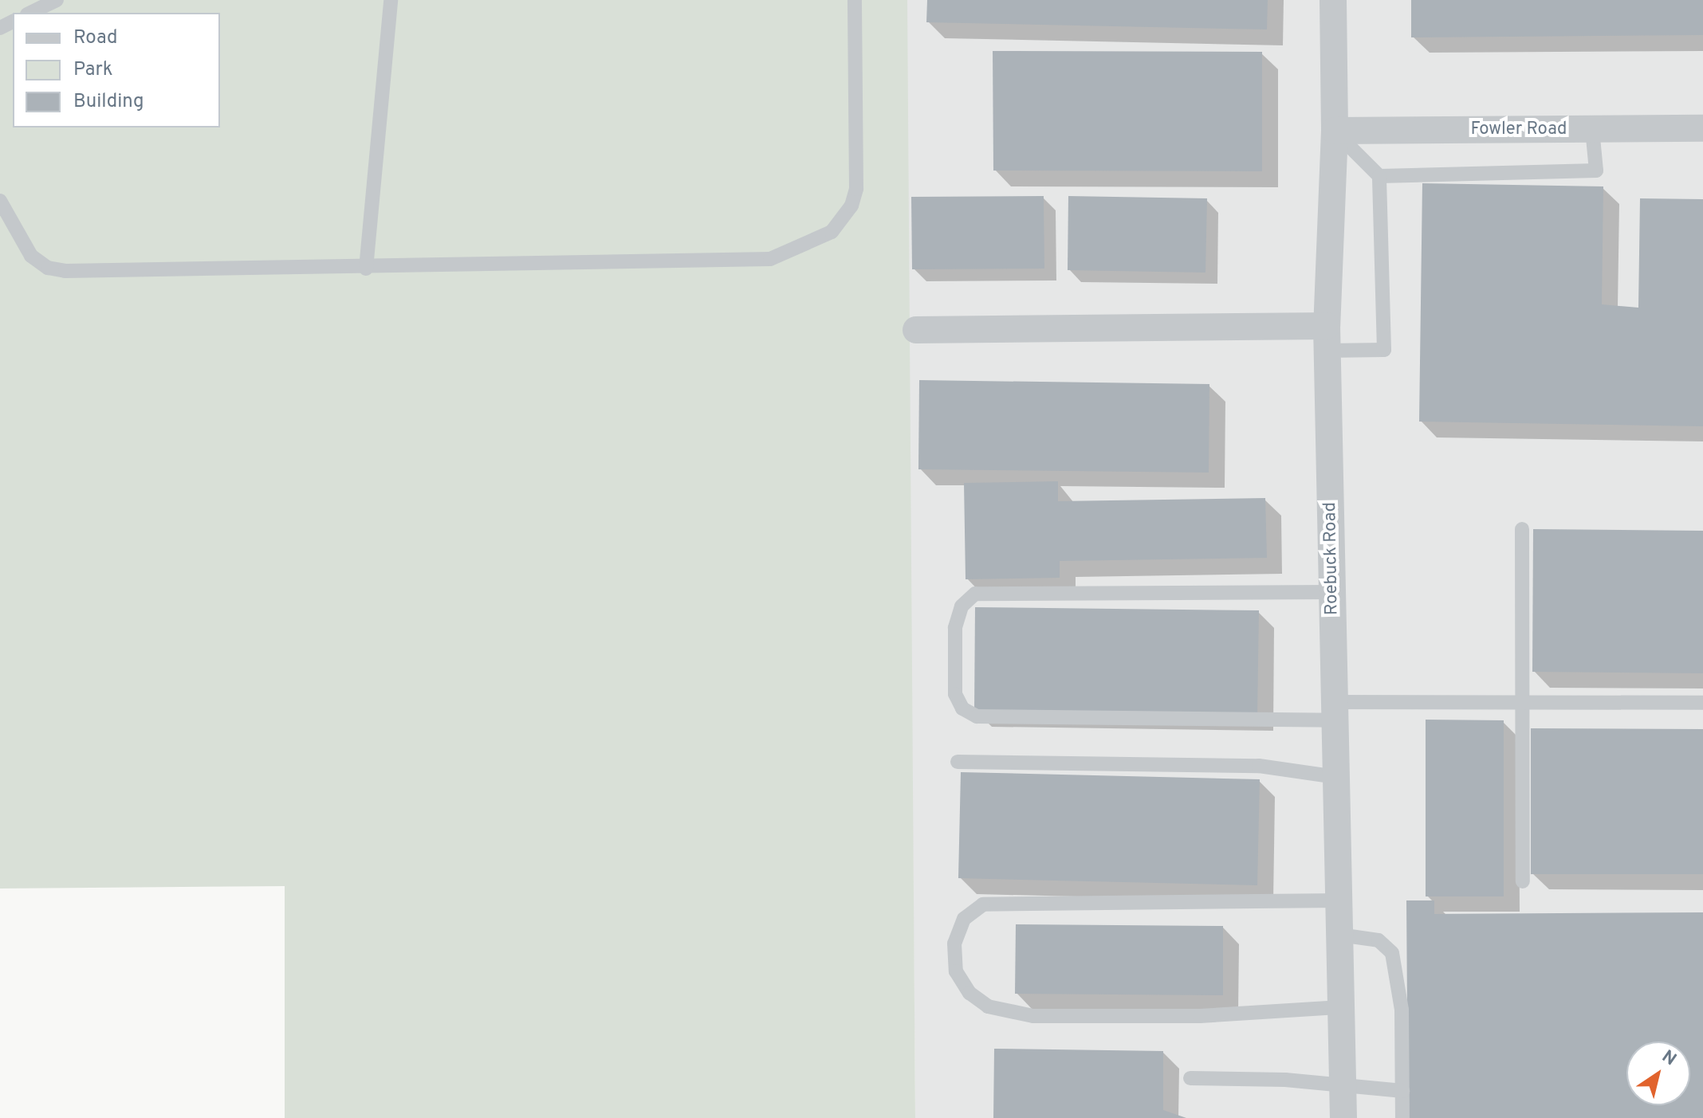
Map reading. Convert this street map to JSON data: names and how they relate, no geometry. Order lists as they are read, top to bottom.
{
  "streets": {
    "street": ["Fowler Road", "Roebuck Road"]
  },
  "crossings": [
    ["Fowler Road", "Roebuck Road"]
  ],
  "legend": ["Road", "Park", "Building"],
  "north": "top right"
}
